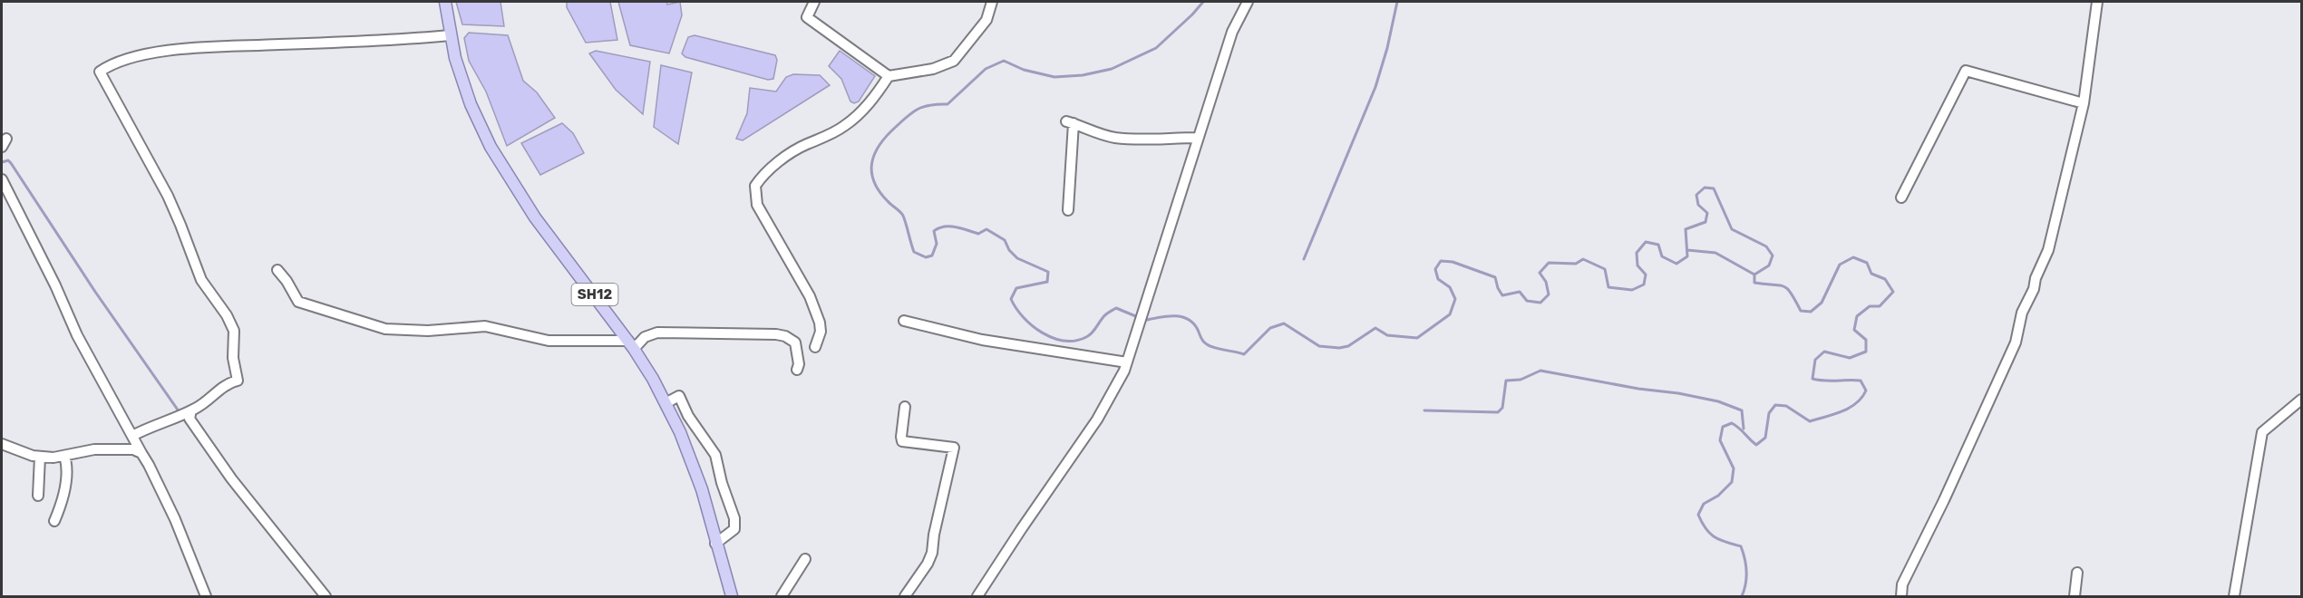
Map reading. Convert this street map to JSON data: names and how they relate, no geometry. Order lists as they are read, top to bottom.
{
  "streets": {
    "main road": ["SH12"]
  }
}
